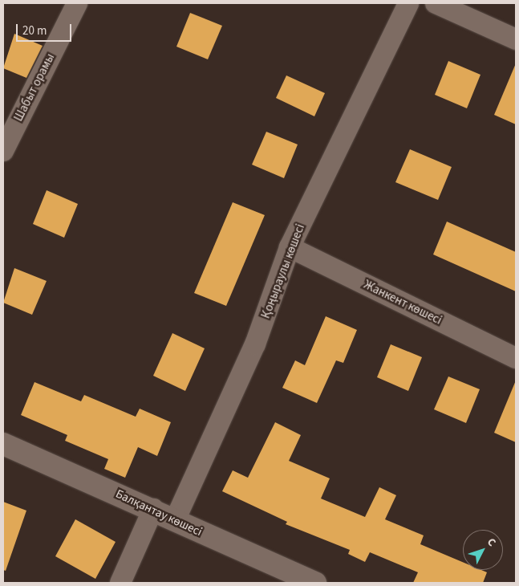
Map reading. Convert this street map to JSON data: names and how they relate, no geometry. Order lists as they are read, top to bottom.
{
  "streets": {
    "street": [
      "Шабыт орамы",
      "Қоңыраулы көшесі",
      "Жанкент көшесі",
      "Балқантау көшесі"
    ]
  },
  "crossings": [
    ["Қоңыраулы көшесі", "Жанкент көшесі"],
    ["Қоңыраулы көшесі", "Балқантау көшесі"]
  ],
  "scale_bar": "20 m",
  "north": "top right"
}
